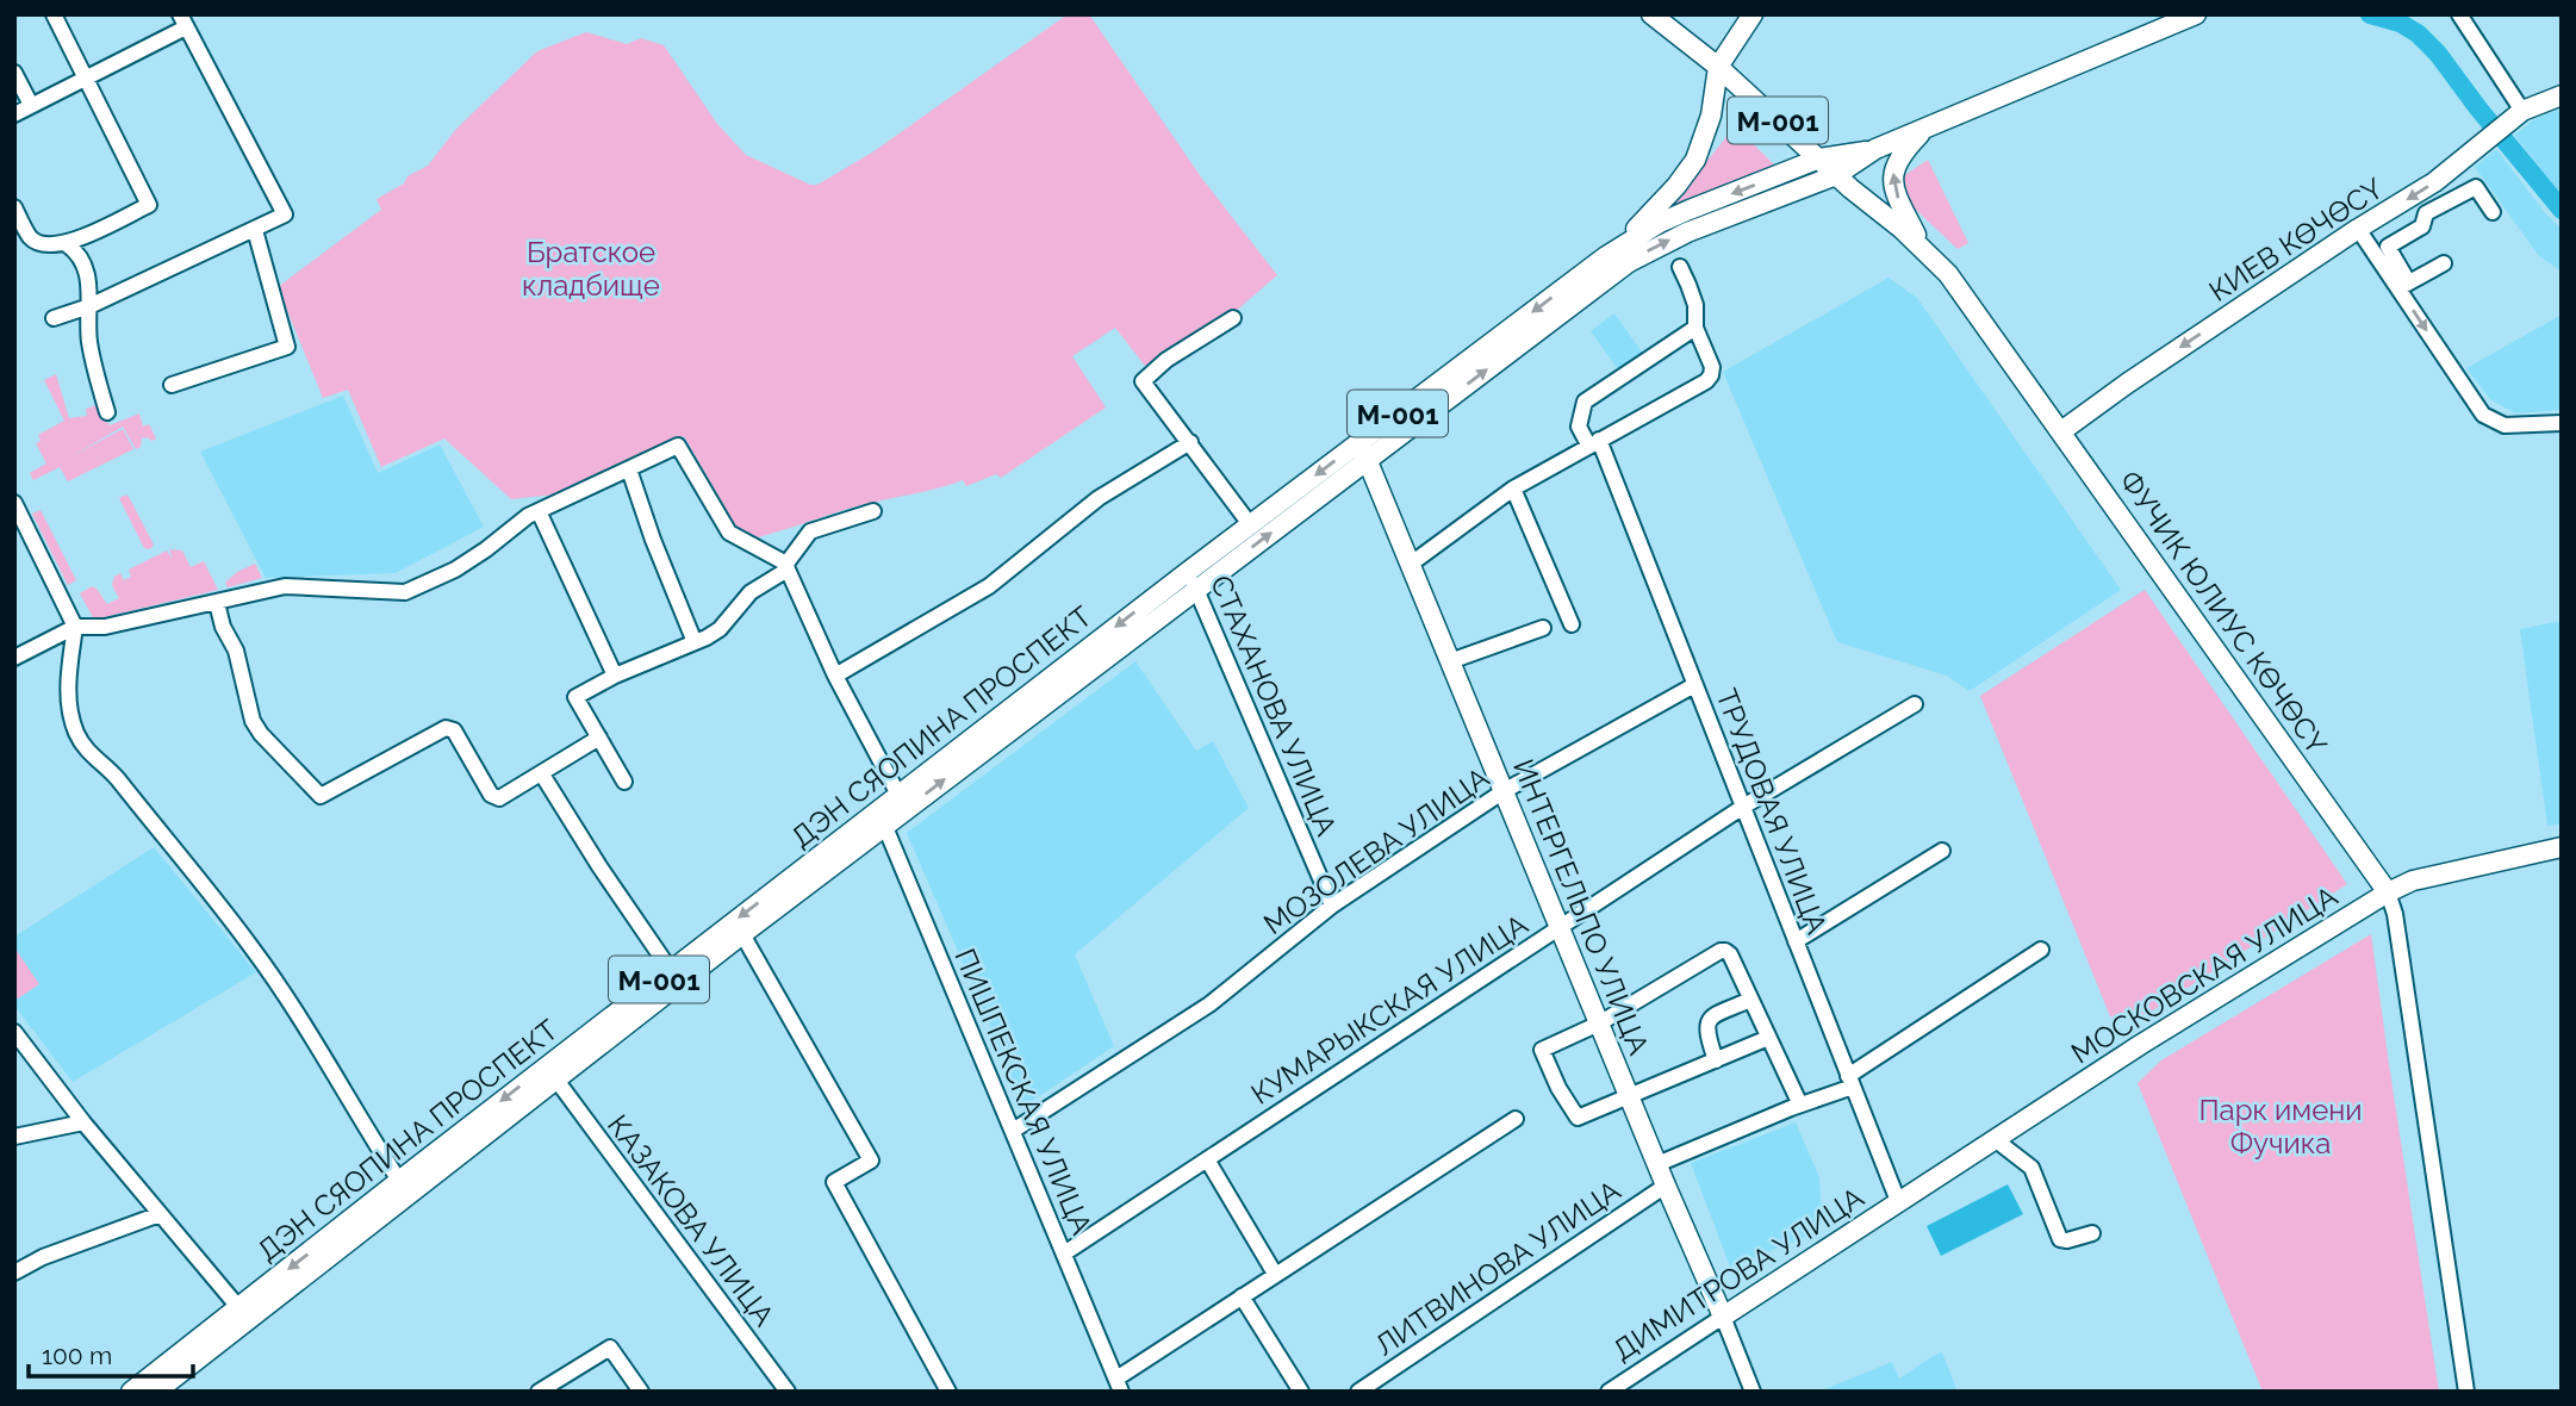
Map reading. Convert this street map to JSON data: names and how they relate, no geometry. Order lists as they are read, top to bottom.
{
  "streets": {
    "main road": [
      "М-001",
      "КИЕВ КӨЧӨСҮ",
      "M-001",
      "ФУЧИК ЮЛИУС КӨЧӨСҮ",
      "ДЭН СЯОПИНА ПРОСПЕКТ",
      "ИНТЕРГЕЛЬПО УЛИЦА",
      "МОСКОВСКАЯ УЛИЦА",
      "ДИМИТРОВА УЛИЦА"
    ],
    "street": [
      "СТАХАНОВА УЛИЦА",
      "ТРУДОВАЯ УЛИЦА",
      "МОЗОЛЕВА УЛИЦА",
      "КУМАРЫКСКАЯ УЛИЦА",
      "ПИШПЕКСКАЯ УЛИЦА",
      "КАЗАКОВА УЛИЦА",
      "ЛИТВИНОВА УЛИЦА"
    ]
  },
  "crossings": [
    ["КИЕВ КӨЧӨСҮ", "ФУЧИК ЮЛИУС КӨЧӨСҮ"],
    ["ФУЧИК ЮЛИУС КӨЧӨСҮ", "ДЭН СЯОПИНА ПРОСПЕКТ"],
    ["ФУЧИК ЮЛИУС КӨЧӨСҮ", "МОСКОВСКАЯ УЛИЦА"],
    ["СТАХАНОВА УЛИЦА", "ДЭН СЯОПИНА ПРОСПЕКТ"],
    ["СТАХАНОВА УЛИЦА", "МОЗОЛЕВА УЛИЦА"],
    ["ДЭН СЯОПИНА ПРОСПЕКТ", "ИНТЕРГЕЛЬПО УЛИЦА"],
    ["ДЭН СЯОПИНА ПРОСПЕКТ", "ПИШПЕКСКАЯ УЛИЦА"],
    ["ДЭН СЯОПИНА ПРОСПЕКТ", "КАЗАКОВА УЛИЦА"],
    ["ТРУДОВАЯ УЛИЦА", "МОЗОЛЕВА УЛИЦА"],
    ["ТРУДОВАЯ УЛИЦА", "МОСКОВСКАЯ УЛИЦА"],
    ["ТРУДОВАЯ УЛИЦА", "КУМАРЫКСКАЯ УЛИЦА"],
    ["ТРУДОВАЯ УЛИЦА", "ДИМИТРОВА УЛИЦА"],
    ["МОЗОЛЕВА УЛИЦА", "ИНТЕРГЕЛЬПО УЛИЦА"],
    ["МОЗОЛЕВА УЛИЦА", "ПИШПЕКСКАЯ УЛИЦА"],
    ["ИНТЕРГЕЛЬПО УЛИЦА", "КУМАРЫКСКАЯ УЛИЦА"],
    ["ИНТЕРГЕЛЬПО УЛИЦА", "ЛИТВИНОВА УЛИЦА"],
    ["ИНТЕРГЕЛЬПО УЛИЦА", "ДИМИТРОВА УЛИЦА"],
    ["МОСКОВСКАЯ УЛИЦА", "ДИМИТРОВА УЛИЦА"],
    ["КУМАРЫКСКАЯ УЛИЦА", "ПИШПЕКСКАЯ УЛИЦА"]
  ],
  "one_way": ["КИЕВ КӨЧӨСҮ"],
  "parks": ["Братское кладбище", "Парк имени Фучика"],
  "scale_bar": "100 m"
}
